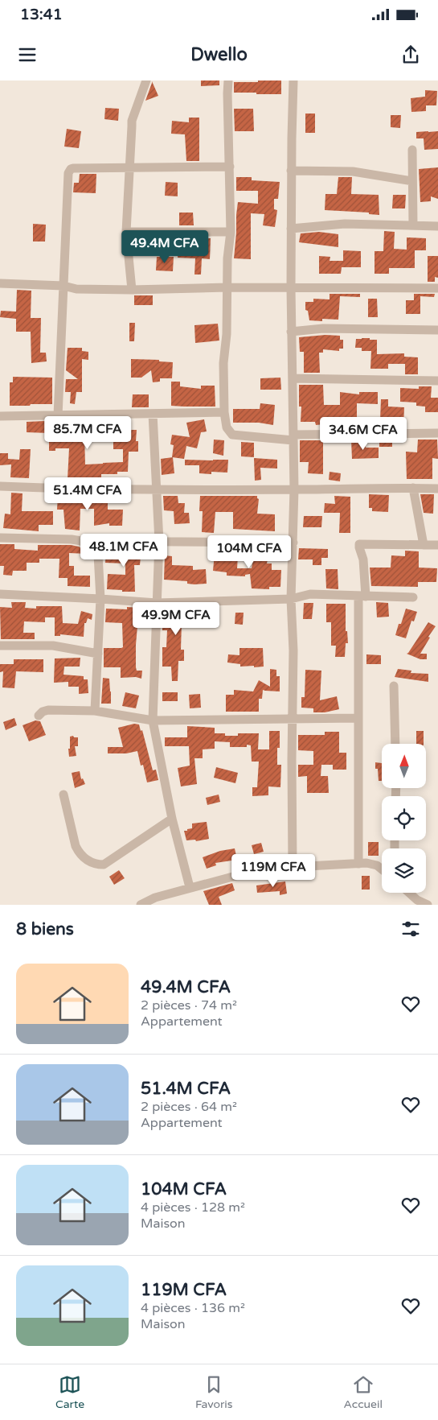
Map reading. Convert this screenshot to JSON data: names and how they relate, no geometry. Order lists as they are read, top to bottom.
{
  "north": "top",
  "page": {
    "status": "13:41",
    "header": "Dwello",
    "price": [
      "49.4M CFA",
      "85.7M CFA",
      "34.6M CFA",
      "51.4M CFA",
      "48.1M CFA",
      "104M CFA",
      "49.9M CFA",
      "119M CFA"
    ],
    "heading": "8 biens",
    "list": [
      {
        "name": "49.4M CFA",
        "note": "2 pièces · 74 m² · Appartement"
      },
      {
        "name": "51.4M CFA",
        "note": "2 pièces · 64 m² · Appartement"
      },
      {
        "name": "104M CFA",
        "note": "4 pièces · 128 m² · Maison"
      },
      {
        "name": "119M CFA",
        "note": "4 pièces · 136 m² · Maison"
      }
    ],
    "tabs": ["Carte", "Favoris", "Accueil"]
  }
}
